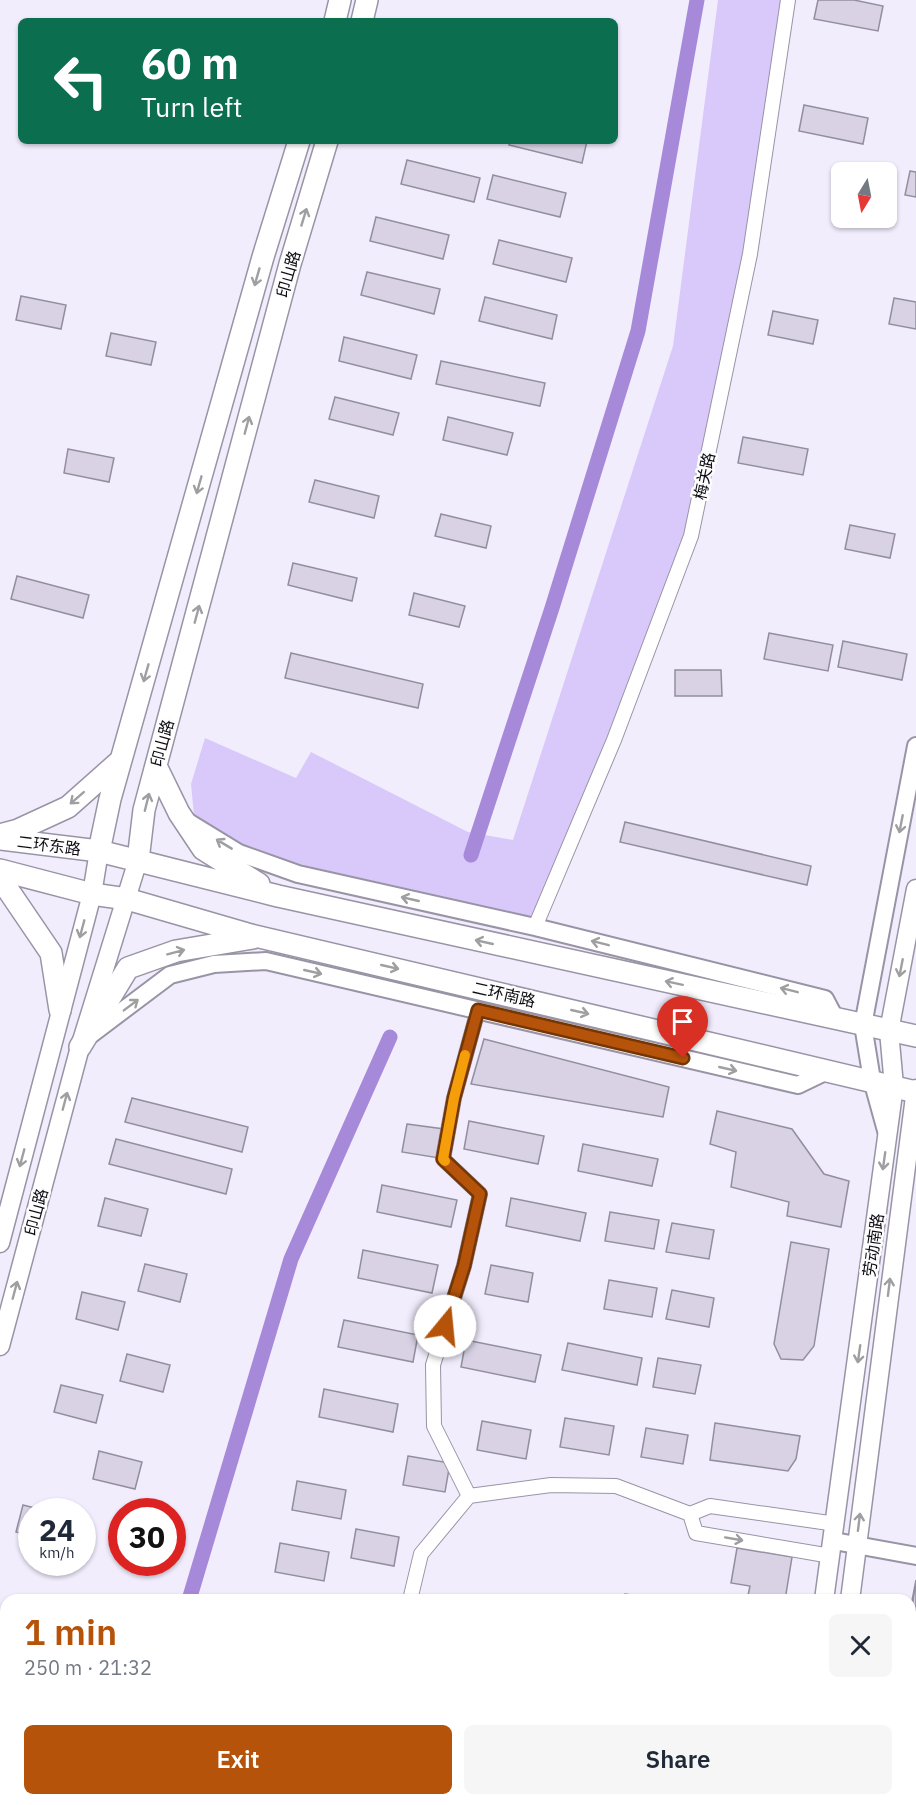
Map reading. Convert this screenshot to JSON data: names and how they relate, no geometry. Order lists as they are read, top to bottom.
{
  "streets": {
    "highway": ["印山路", "二环东路", "二环南路"],
    "main road": ["劳动南路"],
    "street": ["梅关路"]
  },
  "crossings": [
    ["印山路", "二环东路"],
    ["印山路", "二环南路"],
    ["二环东路", "二环南路"],
    ["二环南路", "劳动南路"]
  ],
  "north": "bottom",
  "page": {
    "turn": ["60 m", "Turn left"],
    "speed": "24 km/h",
    "limit": "30",
    "heading": ["1 min", "250 m · 21:32"],
    "buttons": ["Exit", "Share"]
  }
}
